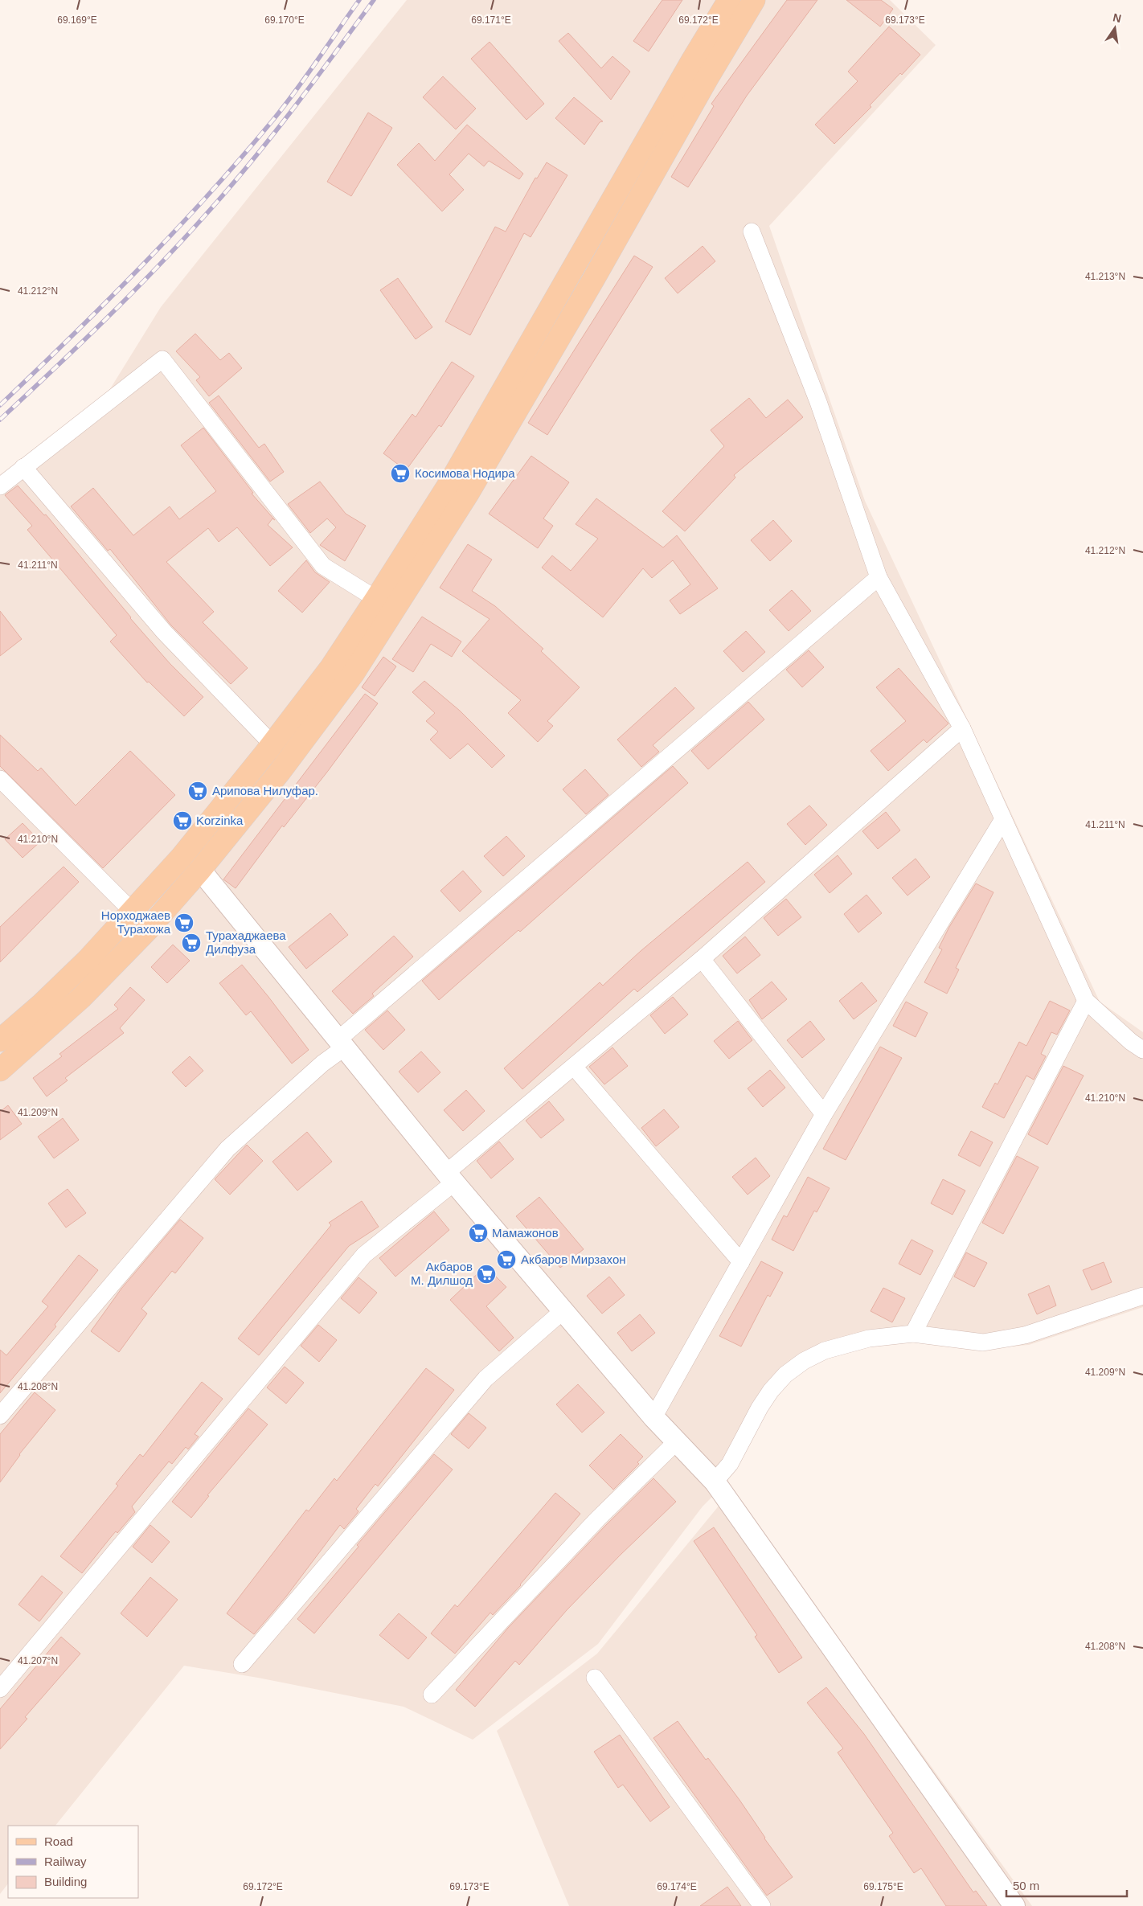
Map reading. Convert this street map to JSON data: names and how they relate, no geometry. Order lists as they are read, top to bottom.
{
  "places": {
    "supermarket": [
      "Косимова Нодира",
      "Арипова Нилуфар.",
      "Korzinka",
      "Норходжаев Турахожа",
      "Турахаджаева Дилфуза",
      "Мамажонов",
      "Акбаров Мирзахон",
      "Акбаров М. Дилшод"
    ]
  },
  "legend": ["Road", "Railway", "Building"],
  "scale_bar": "50 m",
  "north": "top",
  "coordinates": [
    "69.169°E",
    "69.170°E",
    "69.171°E",
    "69.172°E",
    "69.173°E",
    "41.213°N",
    "41.212°N",
    "41.211°N",
    "41.210°N",
    "41.209°N",
    "41.208°N",
    "41.207°N",
    "69.174°E",
    "69.175°E"
  ]
}
